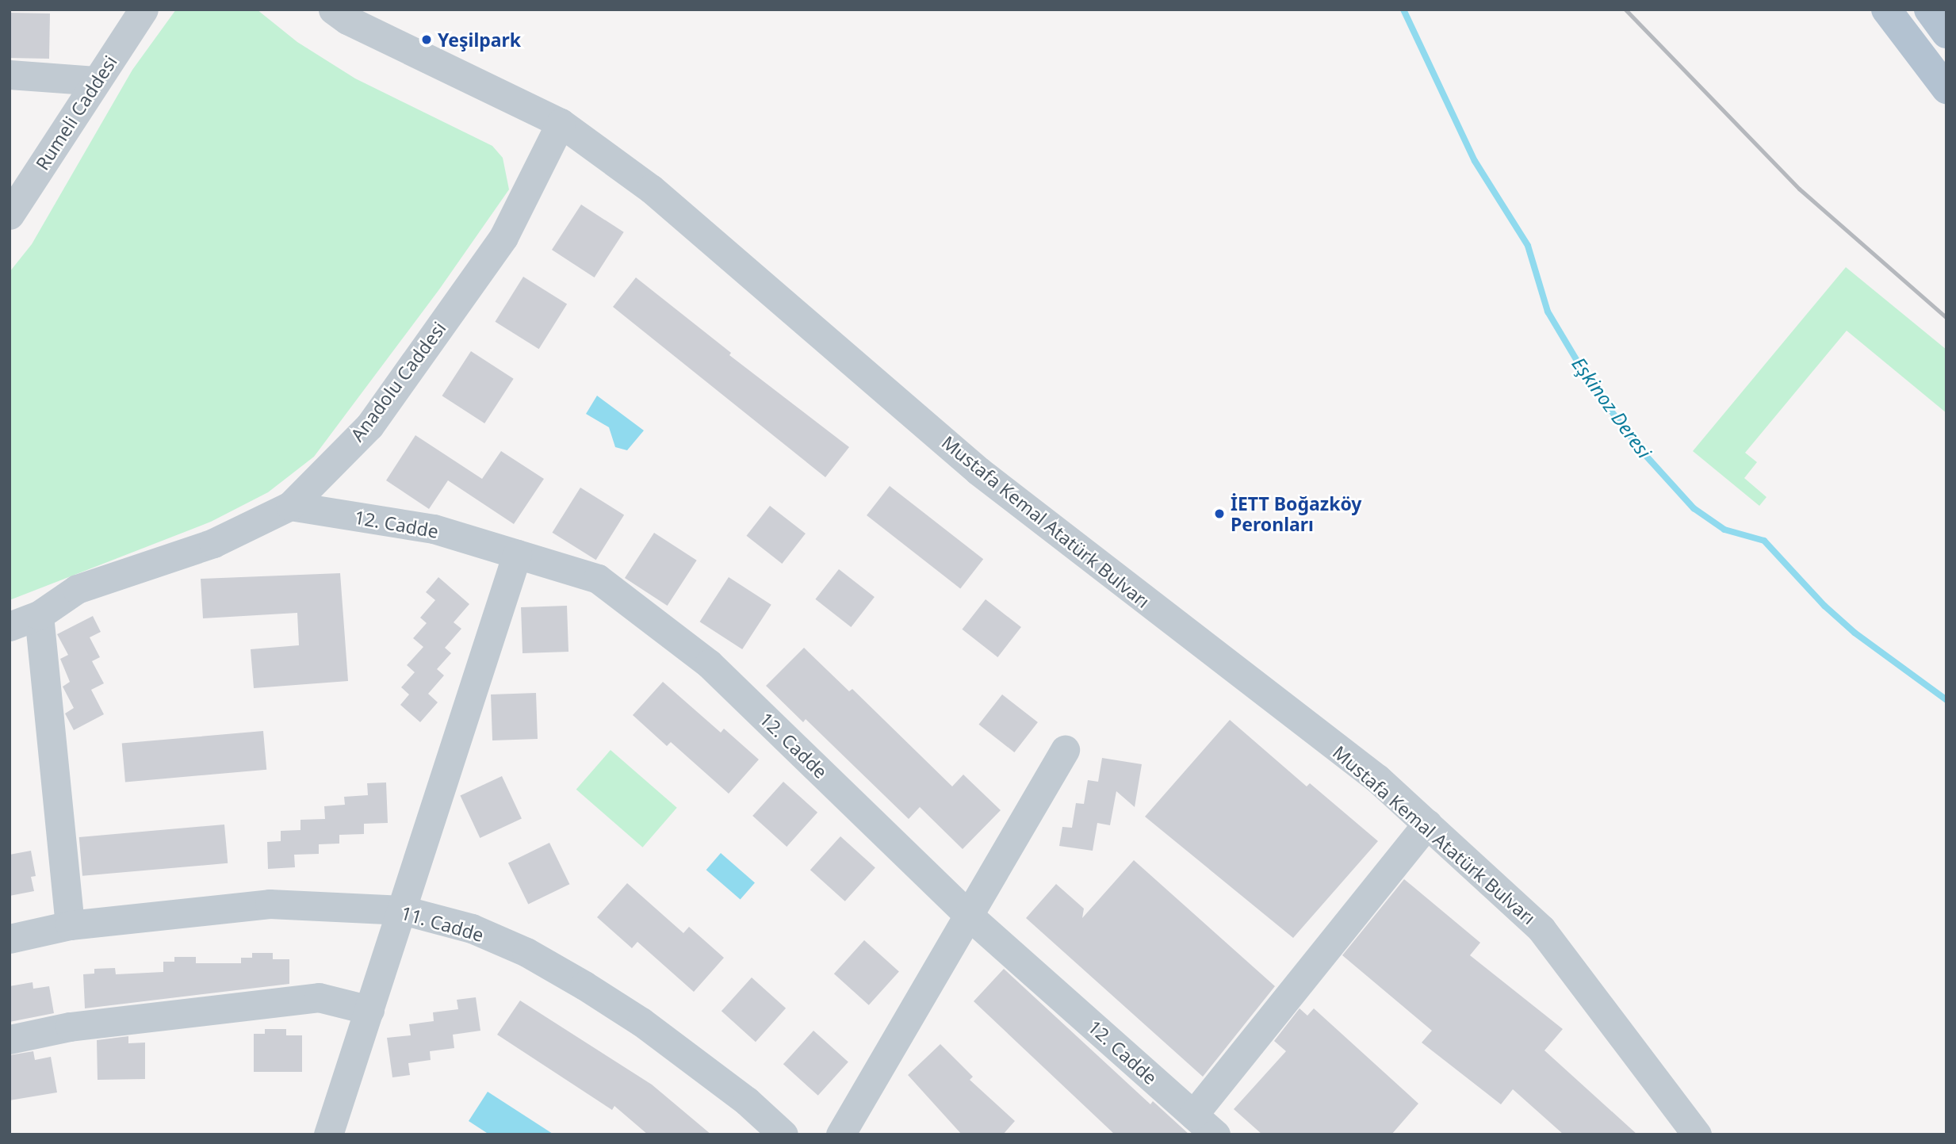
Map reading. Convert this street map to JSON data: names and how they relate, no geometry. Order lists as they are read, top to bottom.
{
  "streets": {
    "street": [
      "Rumeli Caddesi",
      "Anadolu Caddesi",
      "Mustafa Kemal Atatürk Bulvarı",
      "12. Cadde",
      "11. Cadde"
    ]
  },
  "crossings": [
    ["Anadolu Caddesi", "Mustafa Kemal Atatürk Bulvarı"],
    ["Anadolu Caddesi", "12. Cadde"]
  ],
  "water": ["Eşkinoz Deresi"],
  "places": ["Yeşilpark", "İETT Boğazköy Peronları"]
}
